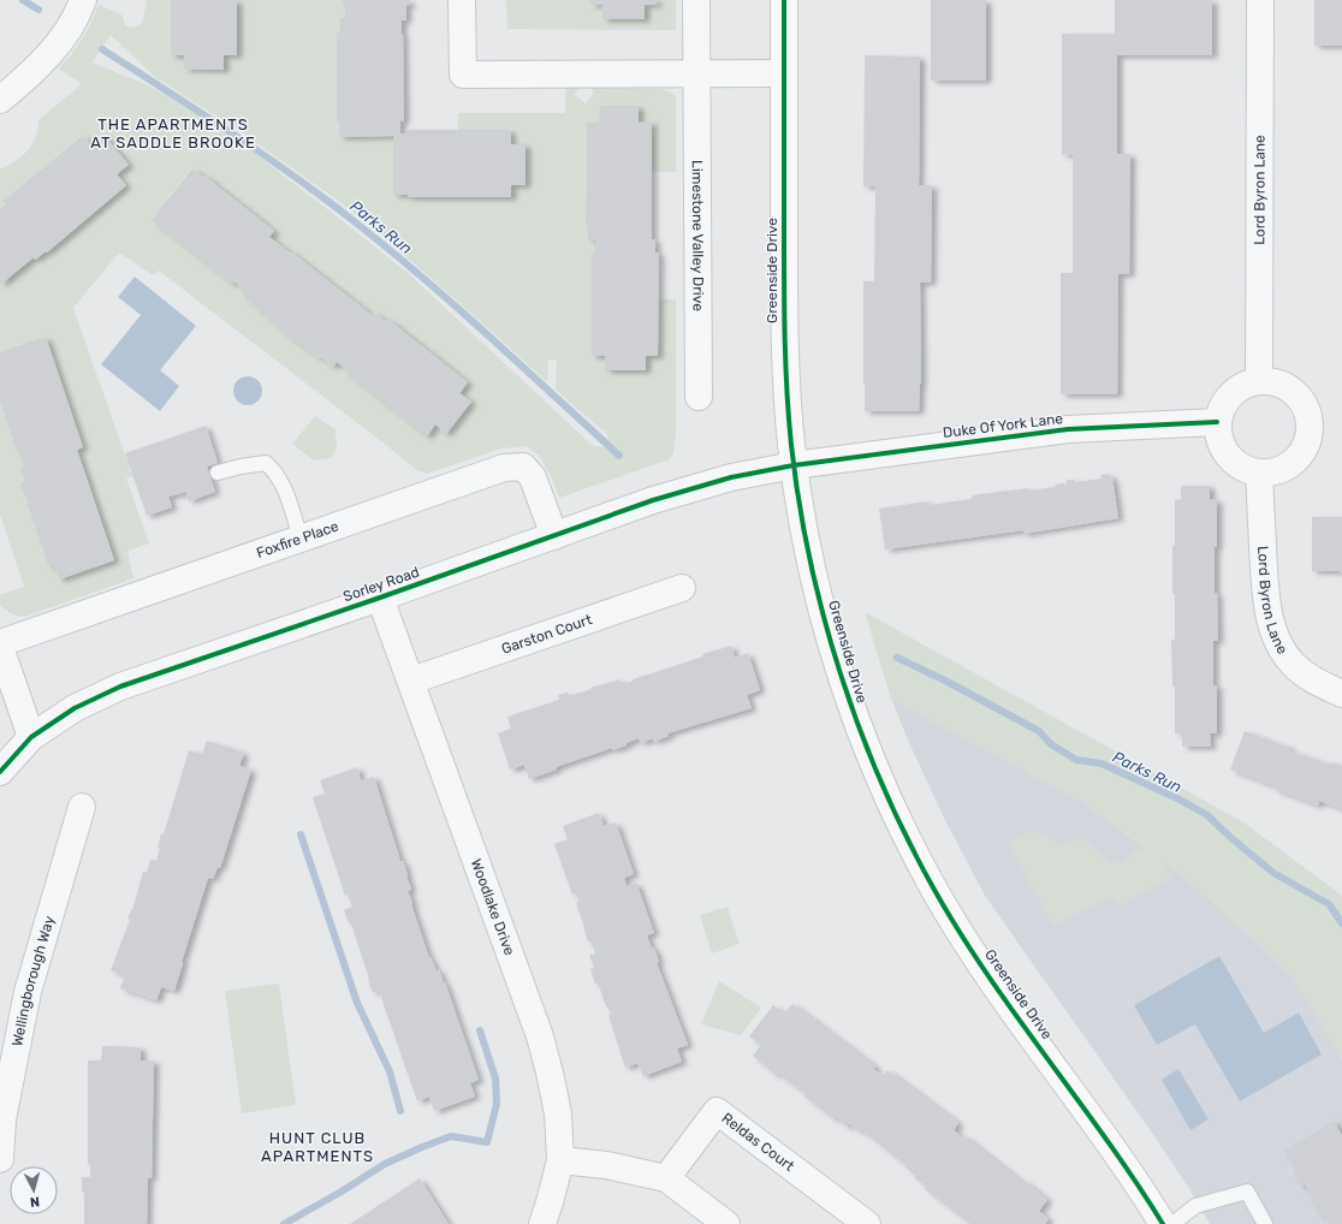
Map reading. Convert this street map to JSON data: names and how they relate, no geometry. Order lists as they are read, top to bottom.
{
  "streets": {
    "street": [
      "Lord Byron Lane",
      "Limestone Valley Drive",
      "Greenside Drive",
      "Duke Of York Lane",
      "Foxfire Place",
      "Sorley Road",
      "Garston Court",
      "Woodlake Drive",
      "Wellingborough Way",
      "Reldas Court"
    ]
  },
  "crossings": [
    ["Lord Byron Lane", "Duke Of York Lane"],
    ["Greenside Drive", "Duke Of York Lane"],
    ["Greenside Drive", "Sorley Road"],
    ["Duke Of York Lane", "Sorley Road"],
    ["Foxfire Place", "Sorley Road"],
    ["Sorley Road", "Woodlake Drive"],
    ["Garston Court", "Woodlake Drive"]
  ],
  "districts": ["THE APARTMENTS AT SADDLE BROOKE", "HUNT CLUB APARTMENTS"],
  "water": ["Parks Run"],
  "north": "bottom"
}
